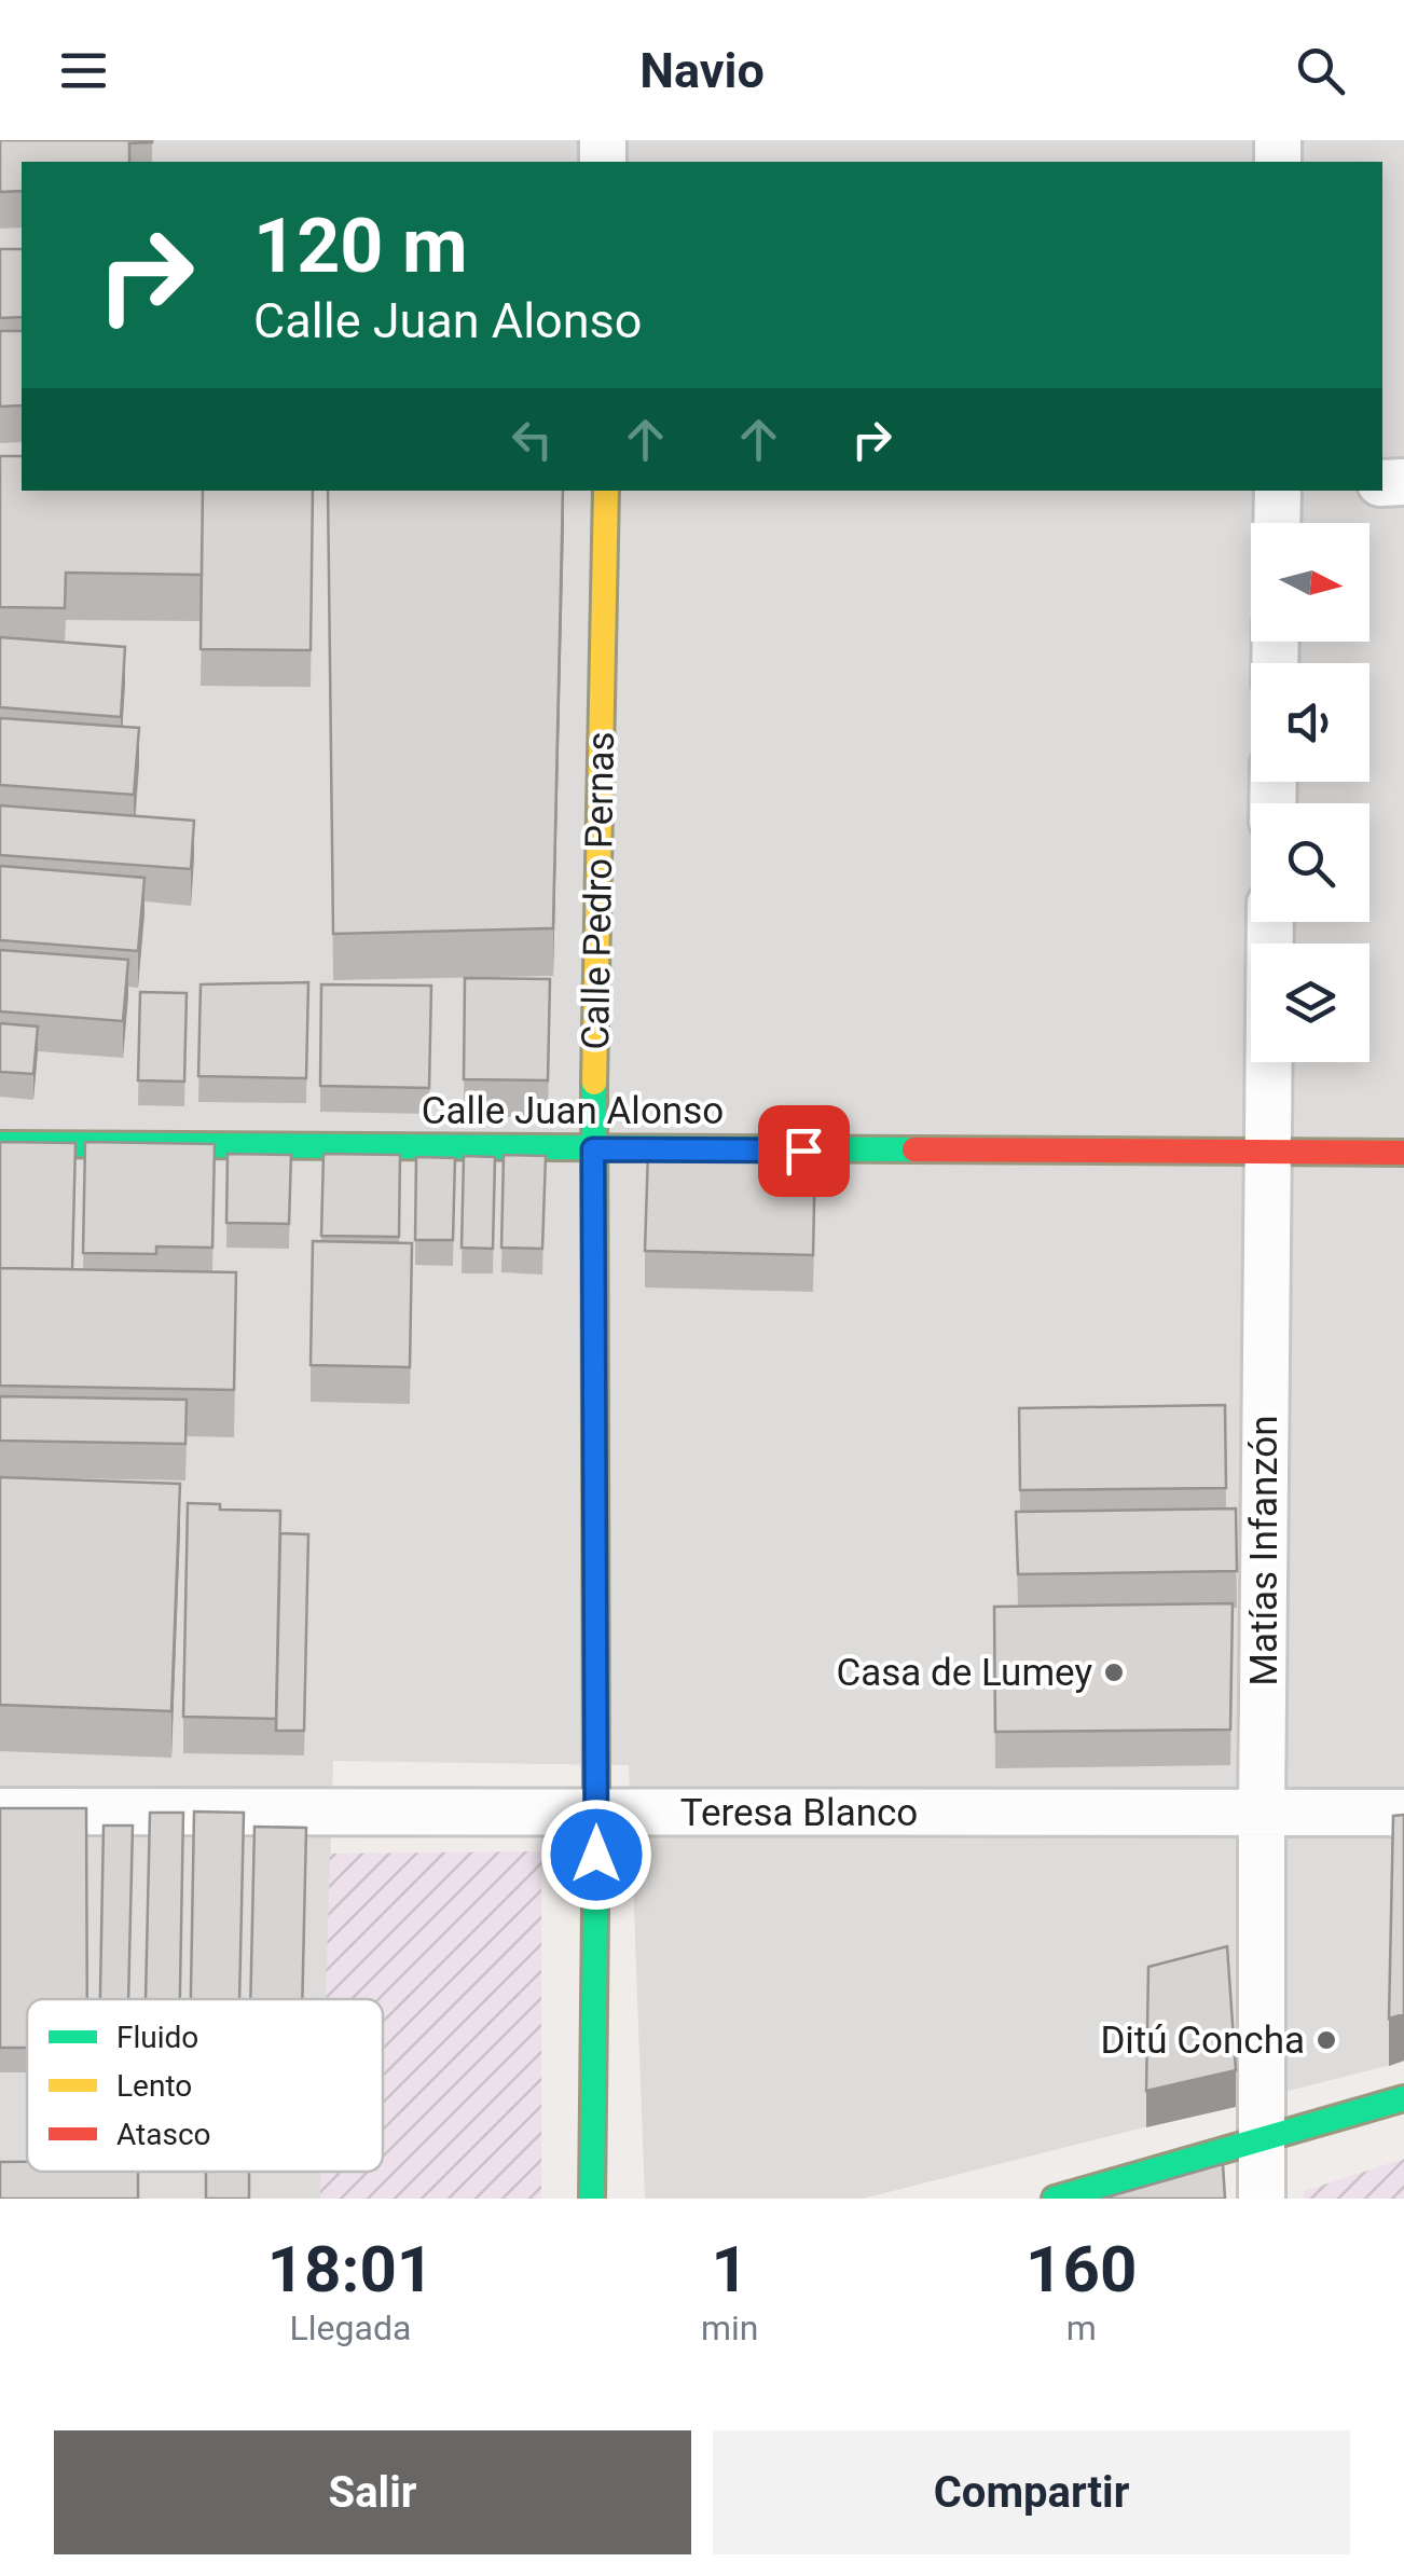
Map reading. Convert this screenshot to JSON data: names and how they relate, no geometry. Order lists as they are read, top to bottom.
{
  "streets": {
    "street": [
      "Calle Pedro Pernas",
      "Calle Juan Alonso",
      "Matías Infanzón",
      "Teresa Blanco"
    ]
  },
  "crossings": [
    ["Calle Pedro Pernas", "Calle Juan Alonso"],
    ["Calle Pedro Pernas", "Teresa Blanco"],
    ["Calle Juan Alonso", "Matías Infanzón"],
    ["Matías Infanzón", "Teresa Blanco"]
  ],
  "places": ["Casa de Lumey", "Ditú Concha"],
  "legend": ["Fluido", "Lento", "Atasco"],
  "north": "right",
  "page": {
    "header": "Navio",
    "turn": ["120 m", "Calle Juan Alonso"],
    "eta": [
      "18:01",
      "Llegada",
      "1",
      "min",
      "160",
      "m"
    ],
    "buttons": ["Salir", "Compartir"]
  }
}
